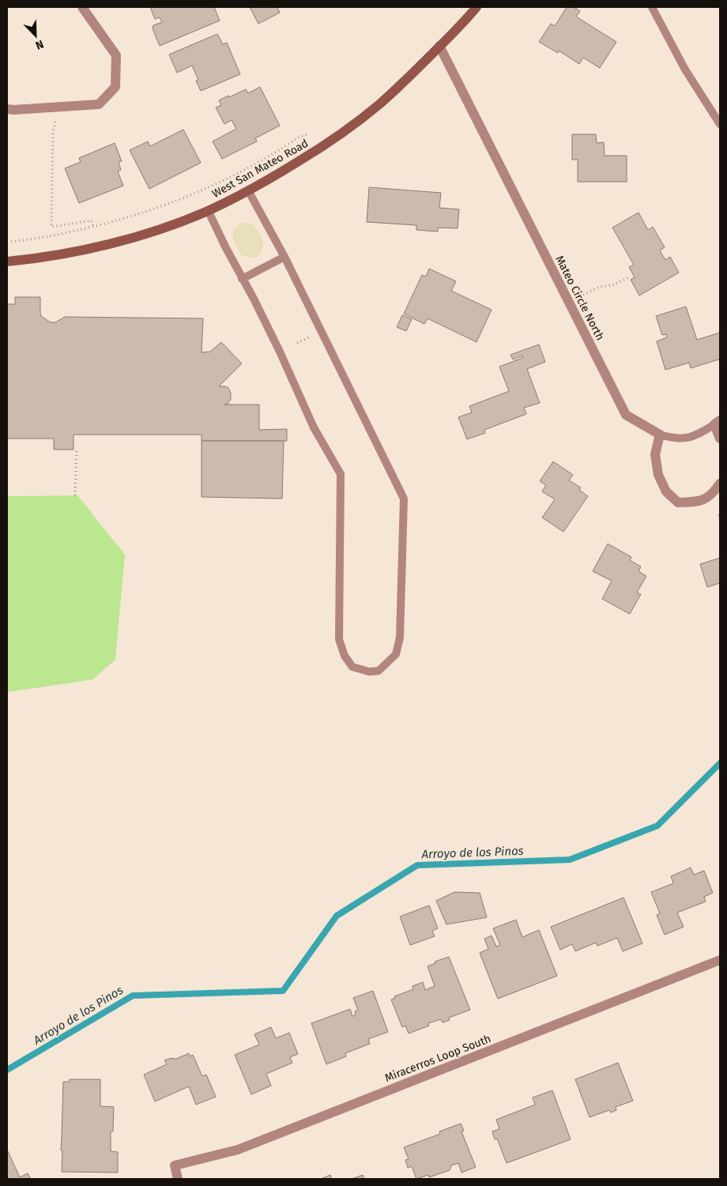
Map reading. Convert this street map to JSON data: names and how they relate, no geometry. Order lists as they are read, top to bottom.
{
  "streets": {
    "street": ["West San Mateo Road", "Mateo Circle North", "Miracerros Loop South"]
  },
  "crossings": [
    ["West San Mateo Road", "Mateo Circle North"]
  ],
  "water": ["Arroyo de los Pinos"],
  "north": "bottom right"
}
